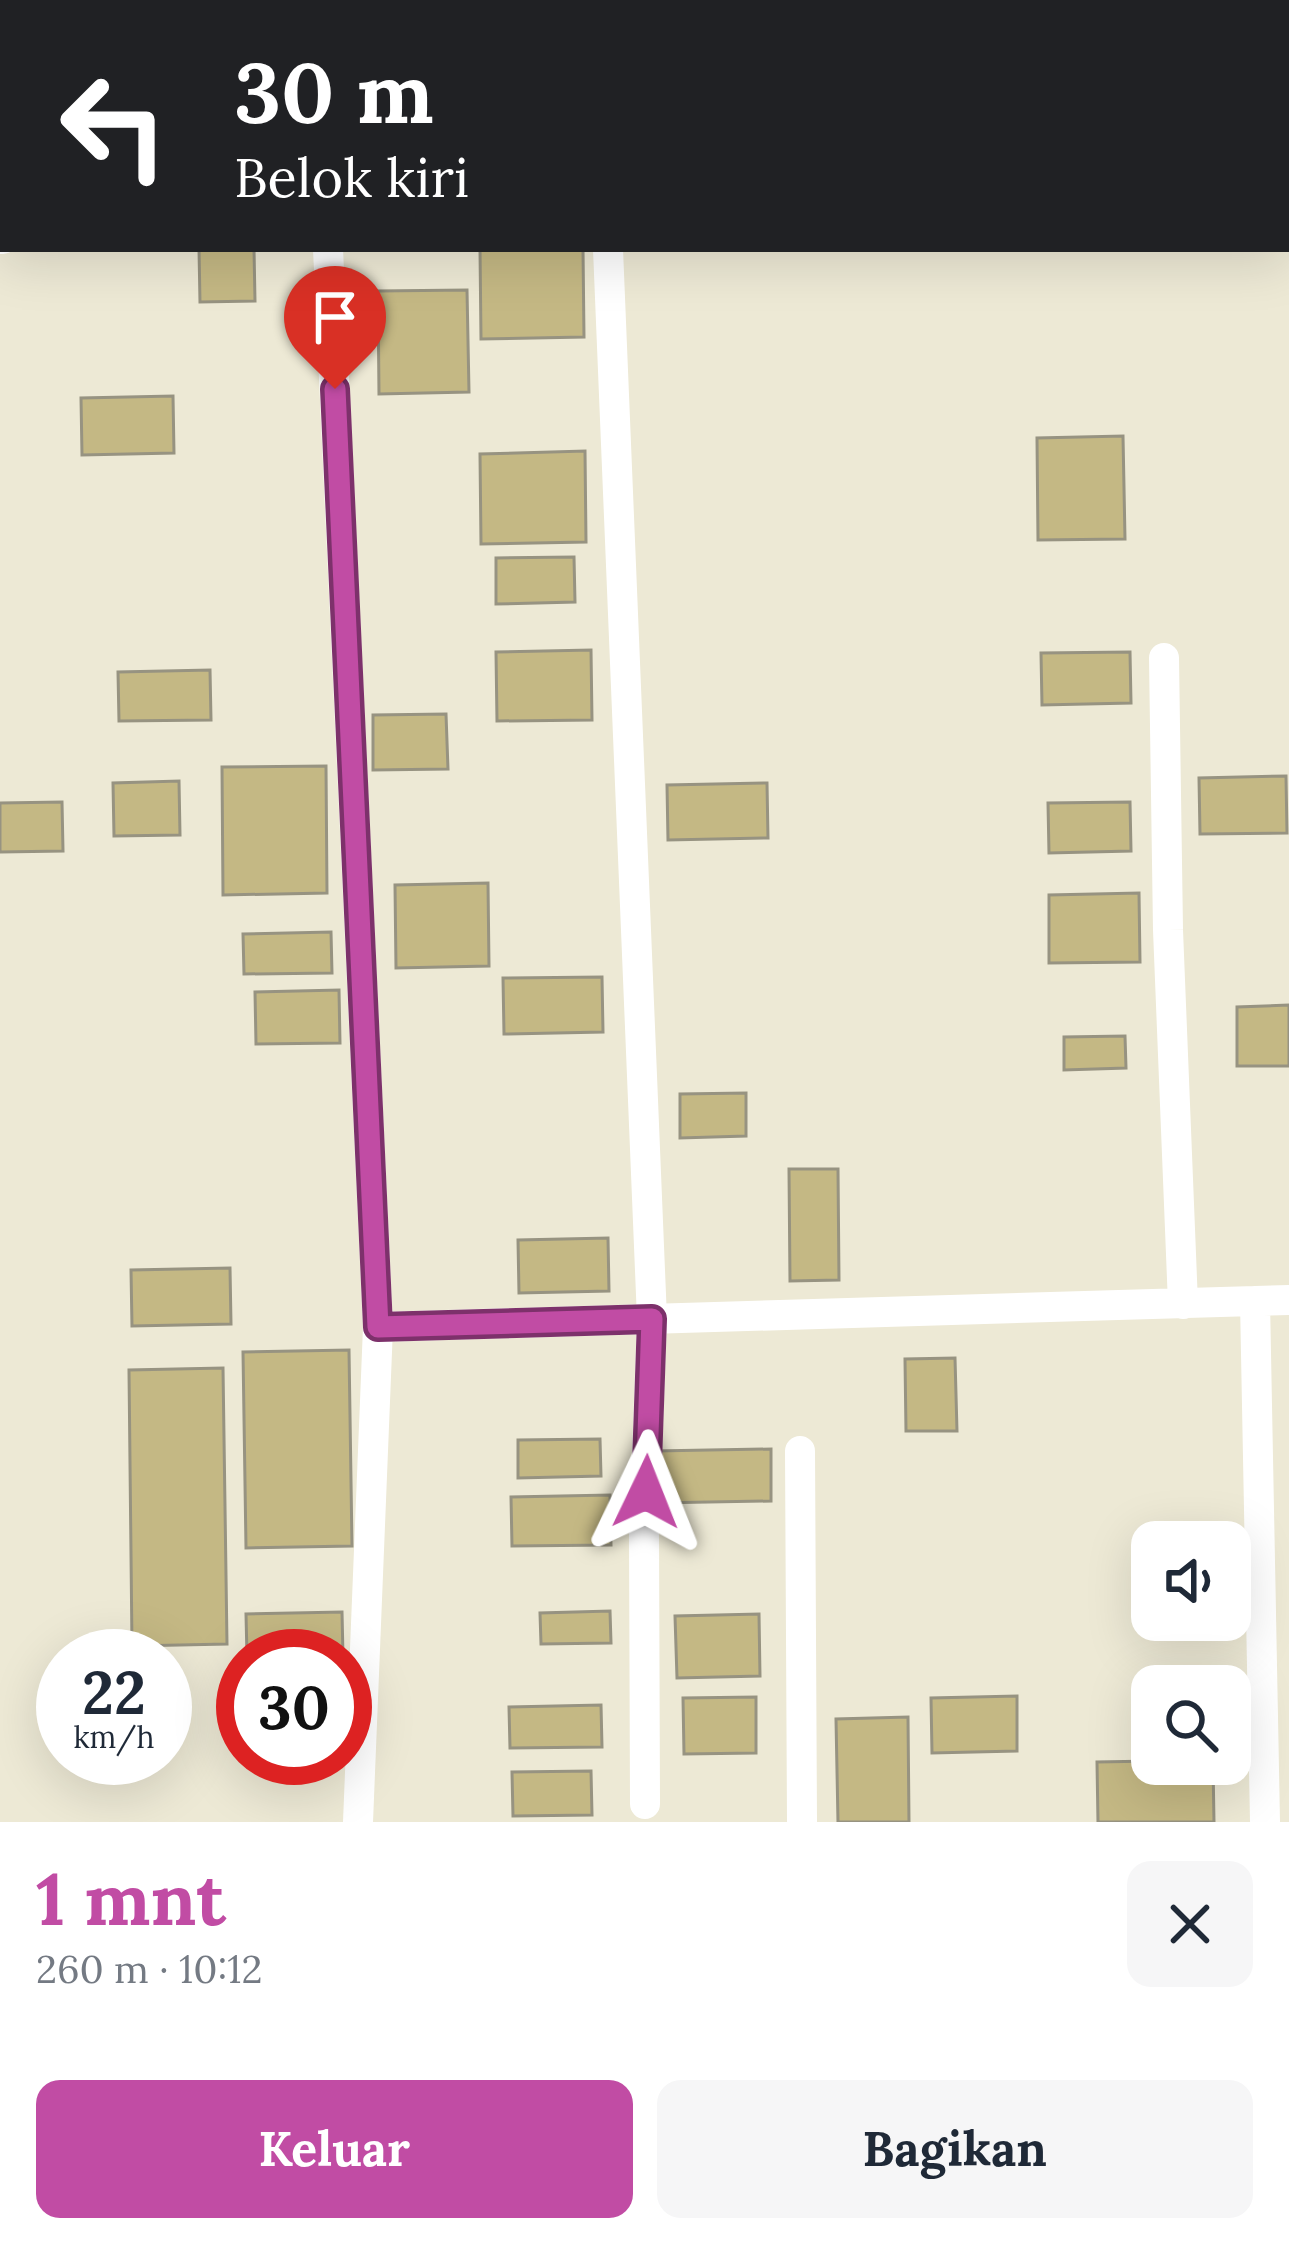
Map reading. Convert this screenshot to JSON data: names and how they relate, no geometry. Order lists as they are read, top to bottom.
{
  "page": {
    "turn": ["30 m", "Belok kiri"],
    "speed": "22 km/h",
    "limit": "30",
    "heading": ["1 mnt", "260 m · 10:12"],
    "buttons": ["Keluar", "Bagikan"]
  }
}
